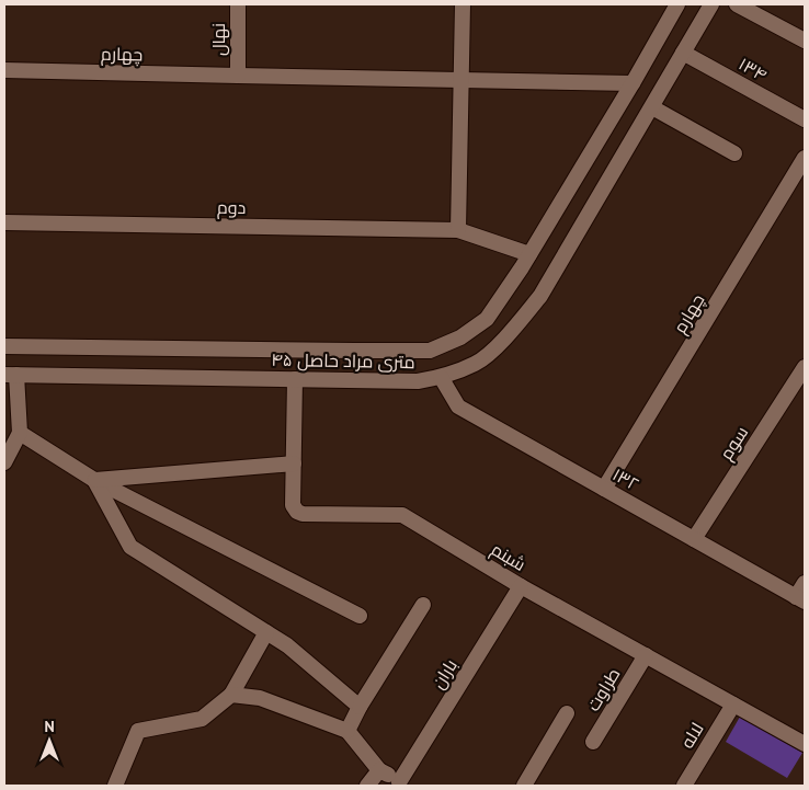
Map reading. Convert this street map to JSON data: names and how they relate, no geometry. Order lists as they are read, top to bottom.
{
  "streets": {
    "street": [
      "نهال",
      "چهارم",
      "۱۳۴",
      "دوم",
      "۴۵ متری مراد حاصل",
      "سوم",
      "۱۳۲",
      "شبنم",
      "باران",
      "طراوت",
      "لاله"
    ]
  },
  "crossings": [
    ["نهال", "چهارم"],
    ["چهارم", "۴۵ متری مراد حاصل"],
    ["چهارم", "۱۳۲"],
    ["۱۳۴", "۴۵ متری مراد حاصل"],
    ["دوم", "۴۵ متری مراد حاصل"],
    ["۴۵ متری مراد حاصل", "۱۳۲"],
    ["۴۵ متری مراد حاصل", "شبنم"],
    ["سوم", "۱۳۲"],
    ["شبنم", "باران"],
    ["شبنم", "طراوت"],
    ["شبنم", "لاله"]
  ],
  "north": "top"
}
